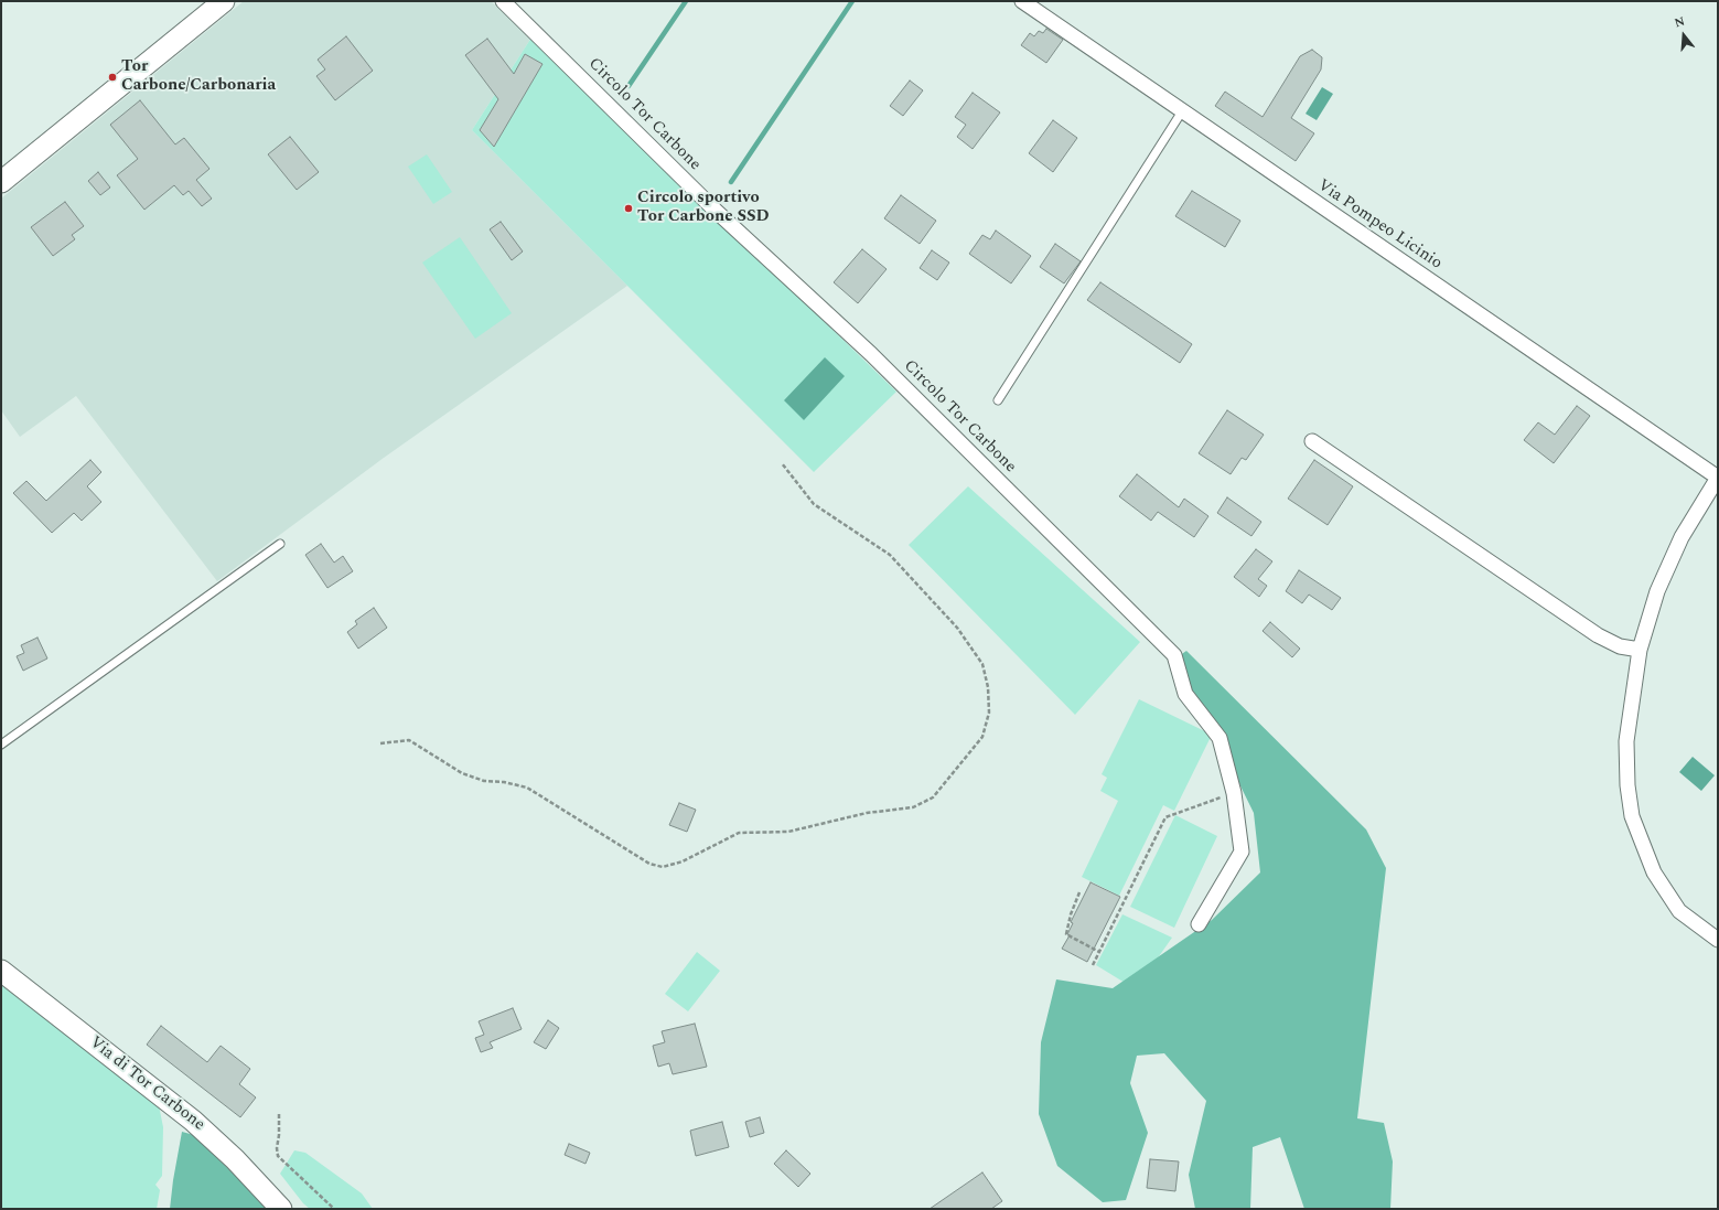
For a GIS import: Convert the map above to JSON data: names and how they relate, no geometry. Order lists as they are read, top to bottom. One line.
{"streets":{"main road":["Via di Tor Carbone"],"street":["Circolo Tor Carbone","Via Pompeo Licinio"]},"places":["Tor Carbone/Carbonaria","Circolo sportivo Tor Carbone SSD"],"north":"top"}
